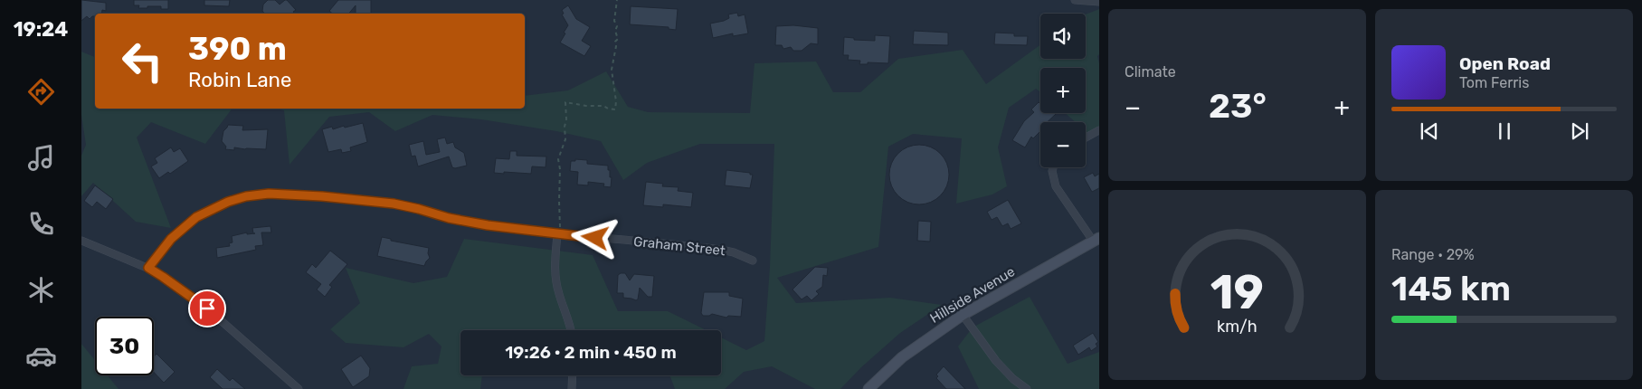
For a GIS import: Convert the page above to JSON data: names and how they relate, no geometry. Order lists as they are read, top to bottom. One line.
{"streets":{"main road":["Hillside Avenue"],"street":["Graham Street"]},"page":{"tabs":"19:24","tile":["Climate",["Range · 29%","145 km"]],"map_buttons":["+","−"],"turn":["390 m","Robin Lane"],"song":["Open Road","Tom Ferris"],"heat":["−","23°","+"],"limit":"30","trip":"19:26 · 2 min · 450 m","gauge":["19","km/h"]}}
